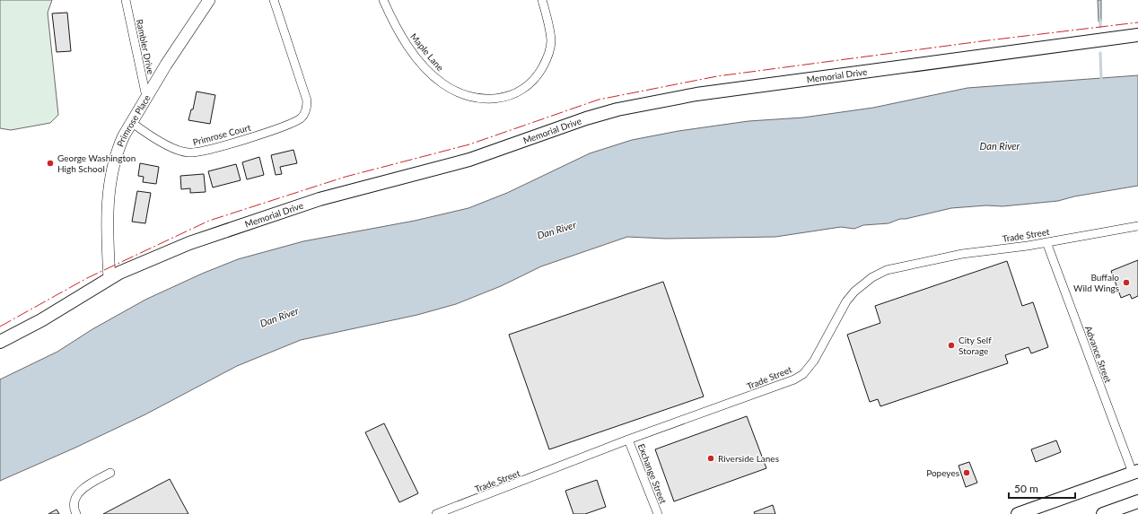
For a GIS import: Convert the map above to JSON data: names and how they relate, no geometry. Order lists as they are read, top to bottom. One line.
{"streets":{"main road":["Memorial Drive"],"street":["Rambler Drive","Maple Lane","Primrose Place","Primrose Court","Trade Street","Advance Street","Exchange Street"]},"crossings":[["Rambler Drive","Primrose Place"],["Memorial Drive","Primrose Place"],["Primrose Place","Primrose Court"],["Trade Street","Advance Street"],["Trade Street","Exchange Street"]],"water":["Dan River"],"places":["George Washington High School","Buffalo Wild Wings","City Self Storage","Riverside Lanes","Popeyes"],"scale_bar":"50 m"}
